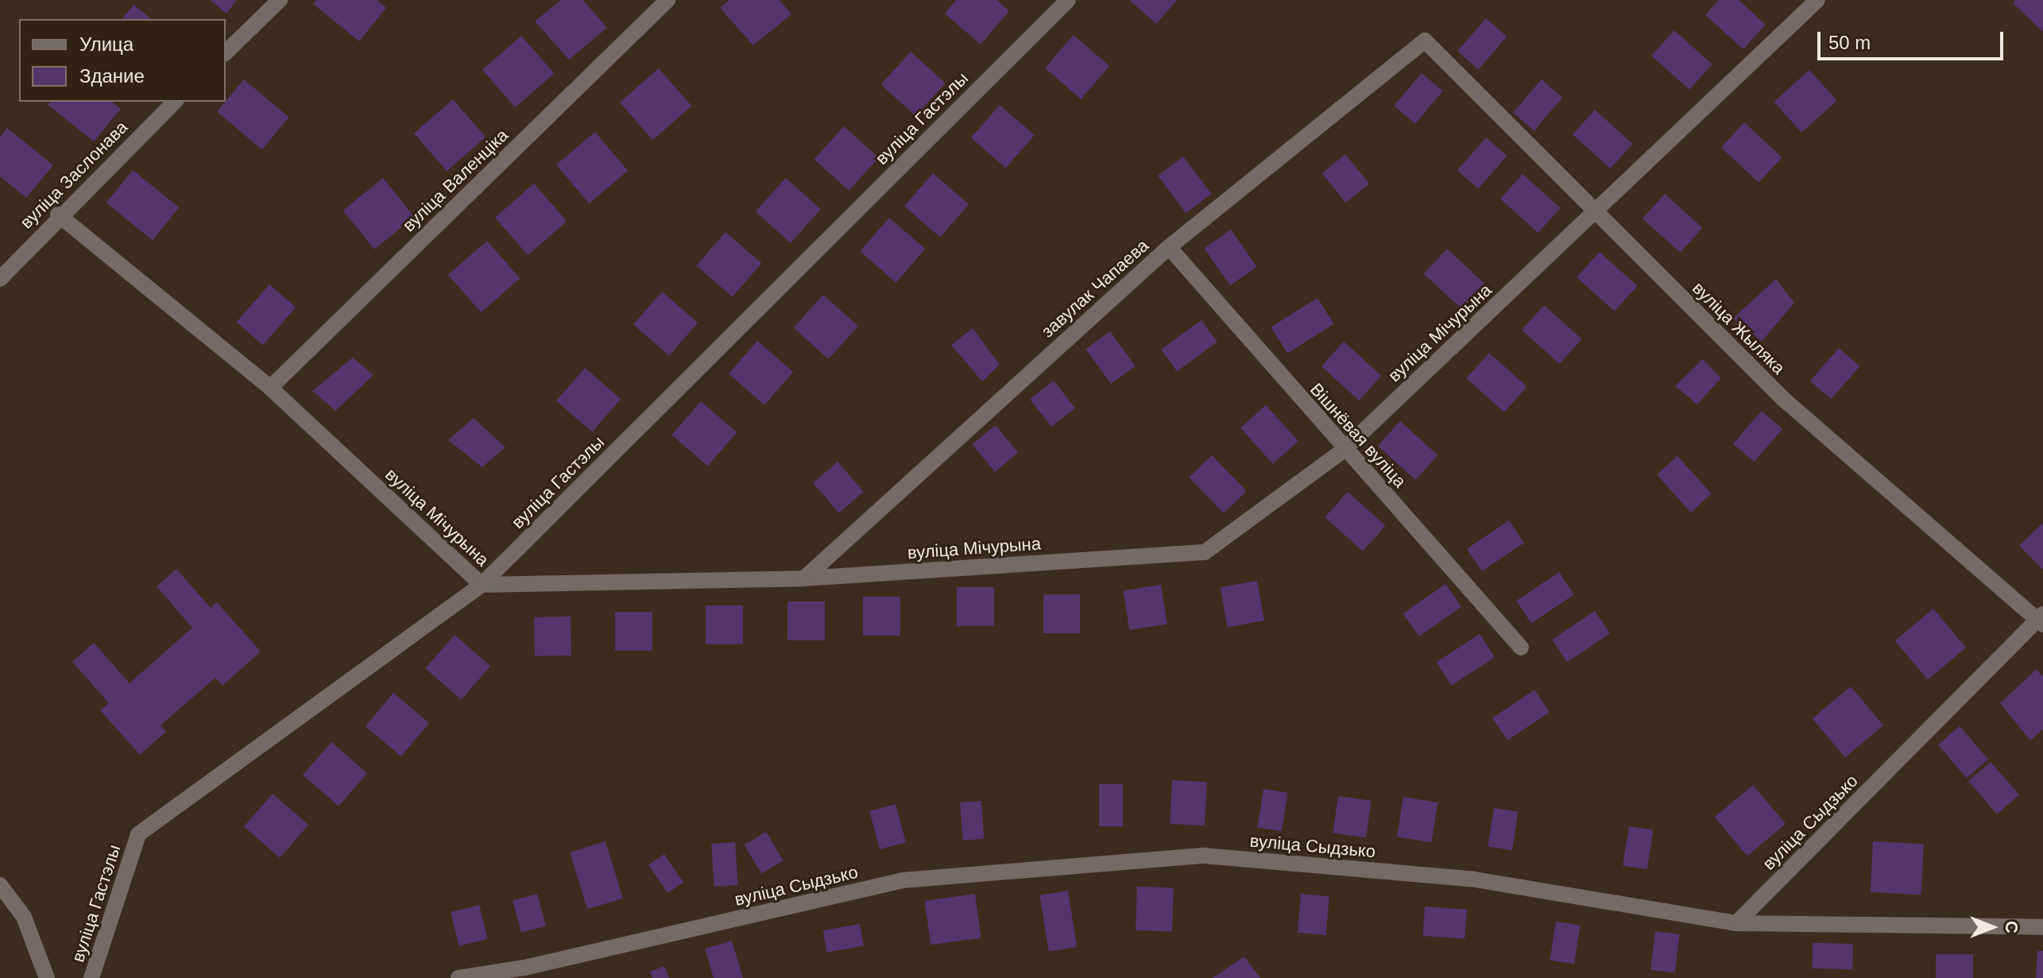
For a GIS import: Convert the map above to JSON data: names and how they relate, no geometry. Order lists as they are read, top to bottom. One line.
{"streets":{"street":["вуліца Гастэлы","вуліца Заслонава","вуліца Валенціка","завулак Чапаева","вуліца Жыляка","вуліца Мічурына","Вішнёвая вуліца","вуліца Сыдзько"]},"crossings":[["вуліца Гастэлы","вуліца Мічурына"],["вуліца Заслонава","вуліца Мічурына"],["вуліца Валенціка","вуліца Мічурына"],["завулак Чапаева","вуліца Жыляка"],["завулак Чапаева","вуліца Мічурына"],["завулак Чапаева","Вішнёвая вуліца"],["вуліца Жыляка","вуліца Мічурына"],["вуліца Жыляка","вуліца Сыдзько"],["вуліца Мічурына","Вішнёвая вуліца"]],"legend":["Улица","Здание"],"scale_bar":"50 m","north":"right"}
